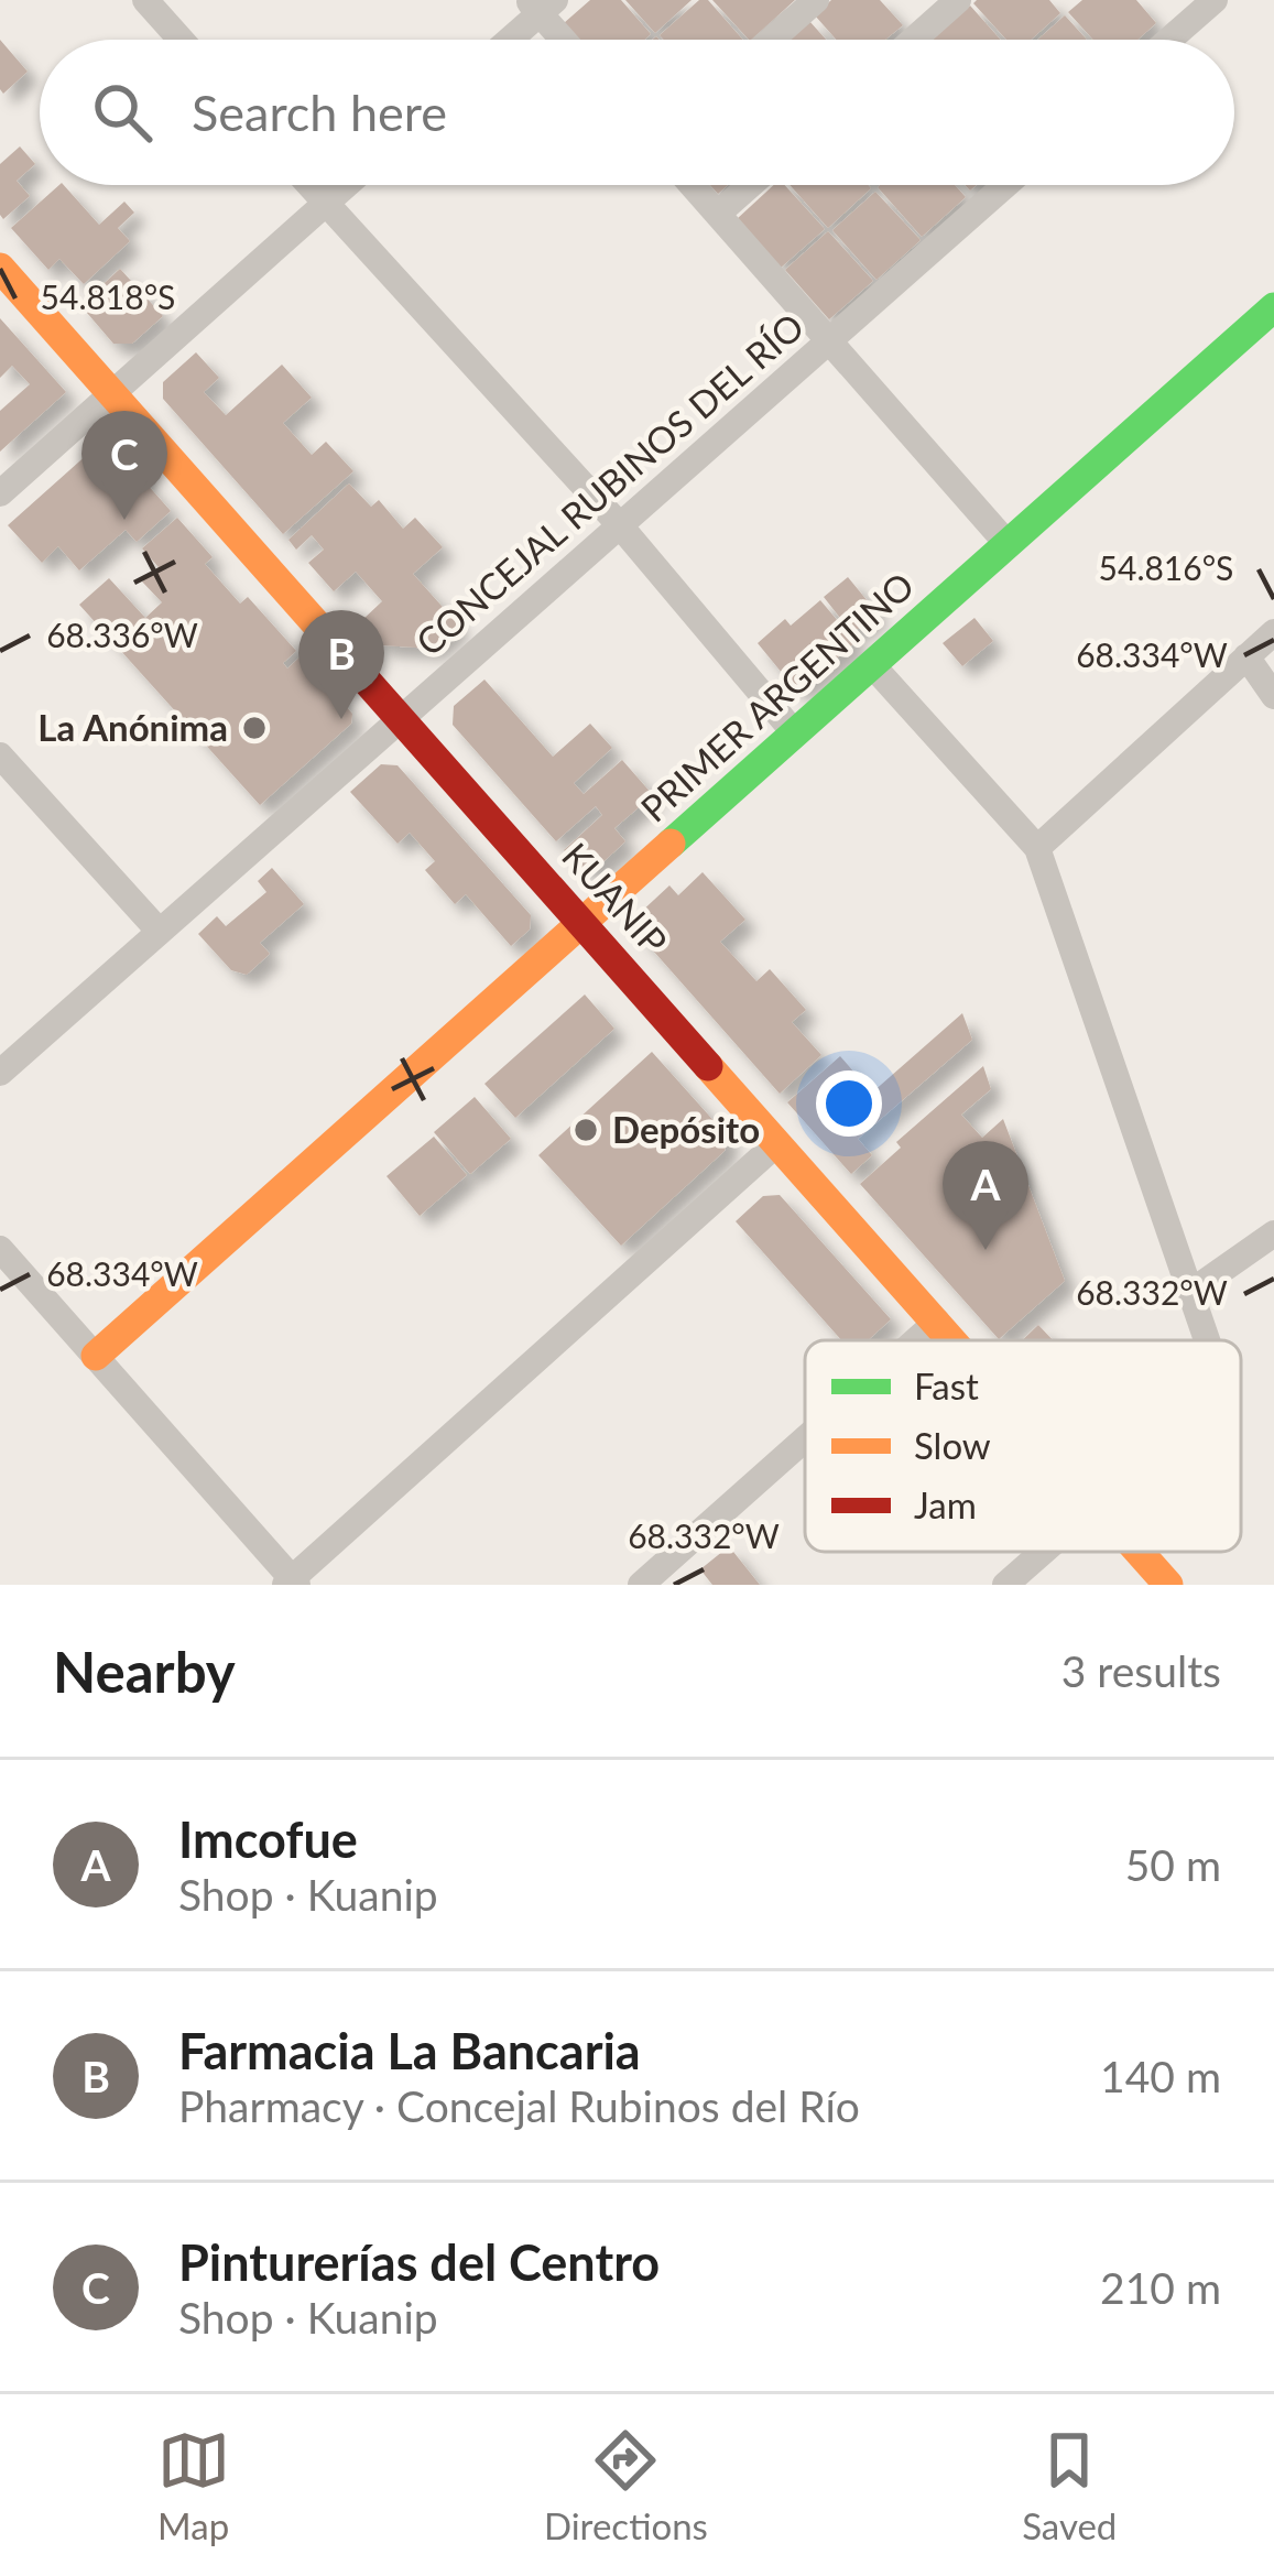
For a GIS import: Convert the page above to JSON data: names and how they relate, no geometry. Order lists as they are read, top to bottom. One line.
{"streets":{"main road":["PRIMER ARGENTINO","KUANIP"],"street":["CONCEJAL RUBINOS DEL RÍO"]},"crossings":[["CONCEJAL RUBINOS DEL RÍO","KUANIP"],["PRIMER ARGENTINO","KUANIP"]],"places":["La Anónima","Depósito"],"legend":["Fast","Slow","Jam"],"page":{"search":"Search here","pins":["C","B","A"],"heading":["Nearby","3 results"],"list":[{"mark":"A","name":"Imcofue","note":"Shop · Kuanip","value":"50 m"},{"mark":"B","name":"Farmacia La Bancaria","note":"Pharmacy · Concejal Rubinos del Río","value":"140 m"},{"mark":"C","name":"Pinturerías del Centro","note":"Shop · Kuanip","value":"210 m"}],"nav":["Map","Directions","Saved"]},"coordinates":["54.818°S","54.816°S","68.336°W","68.334°W","68.332°W"]}
